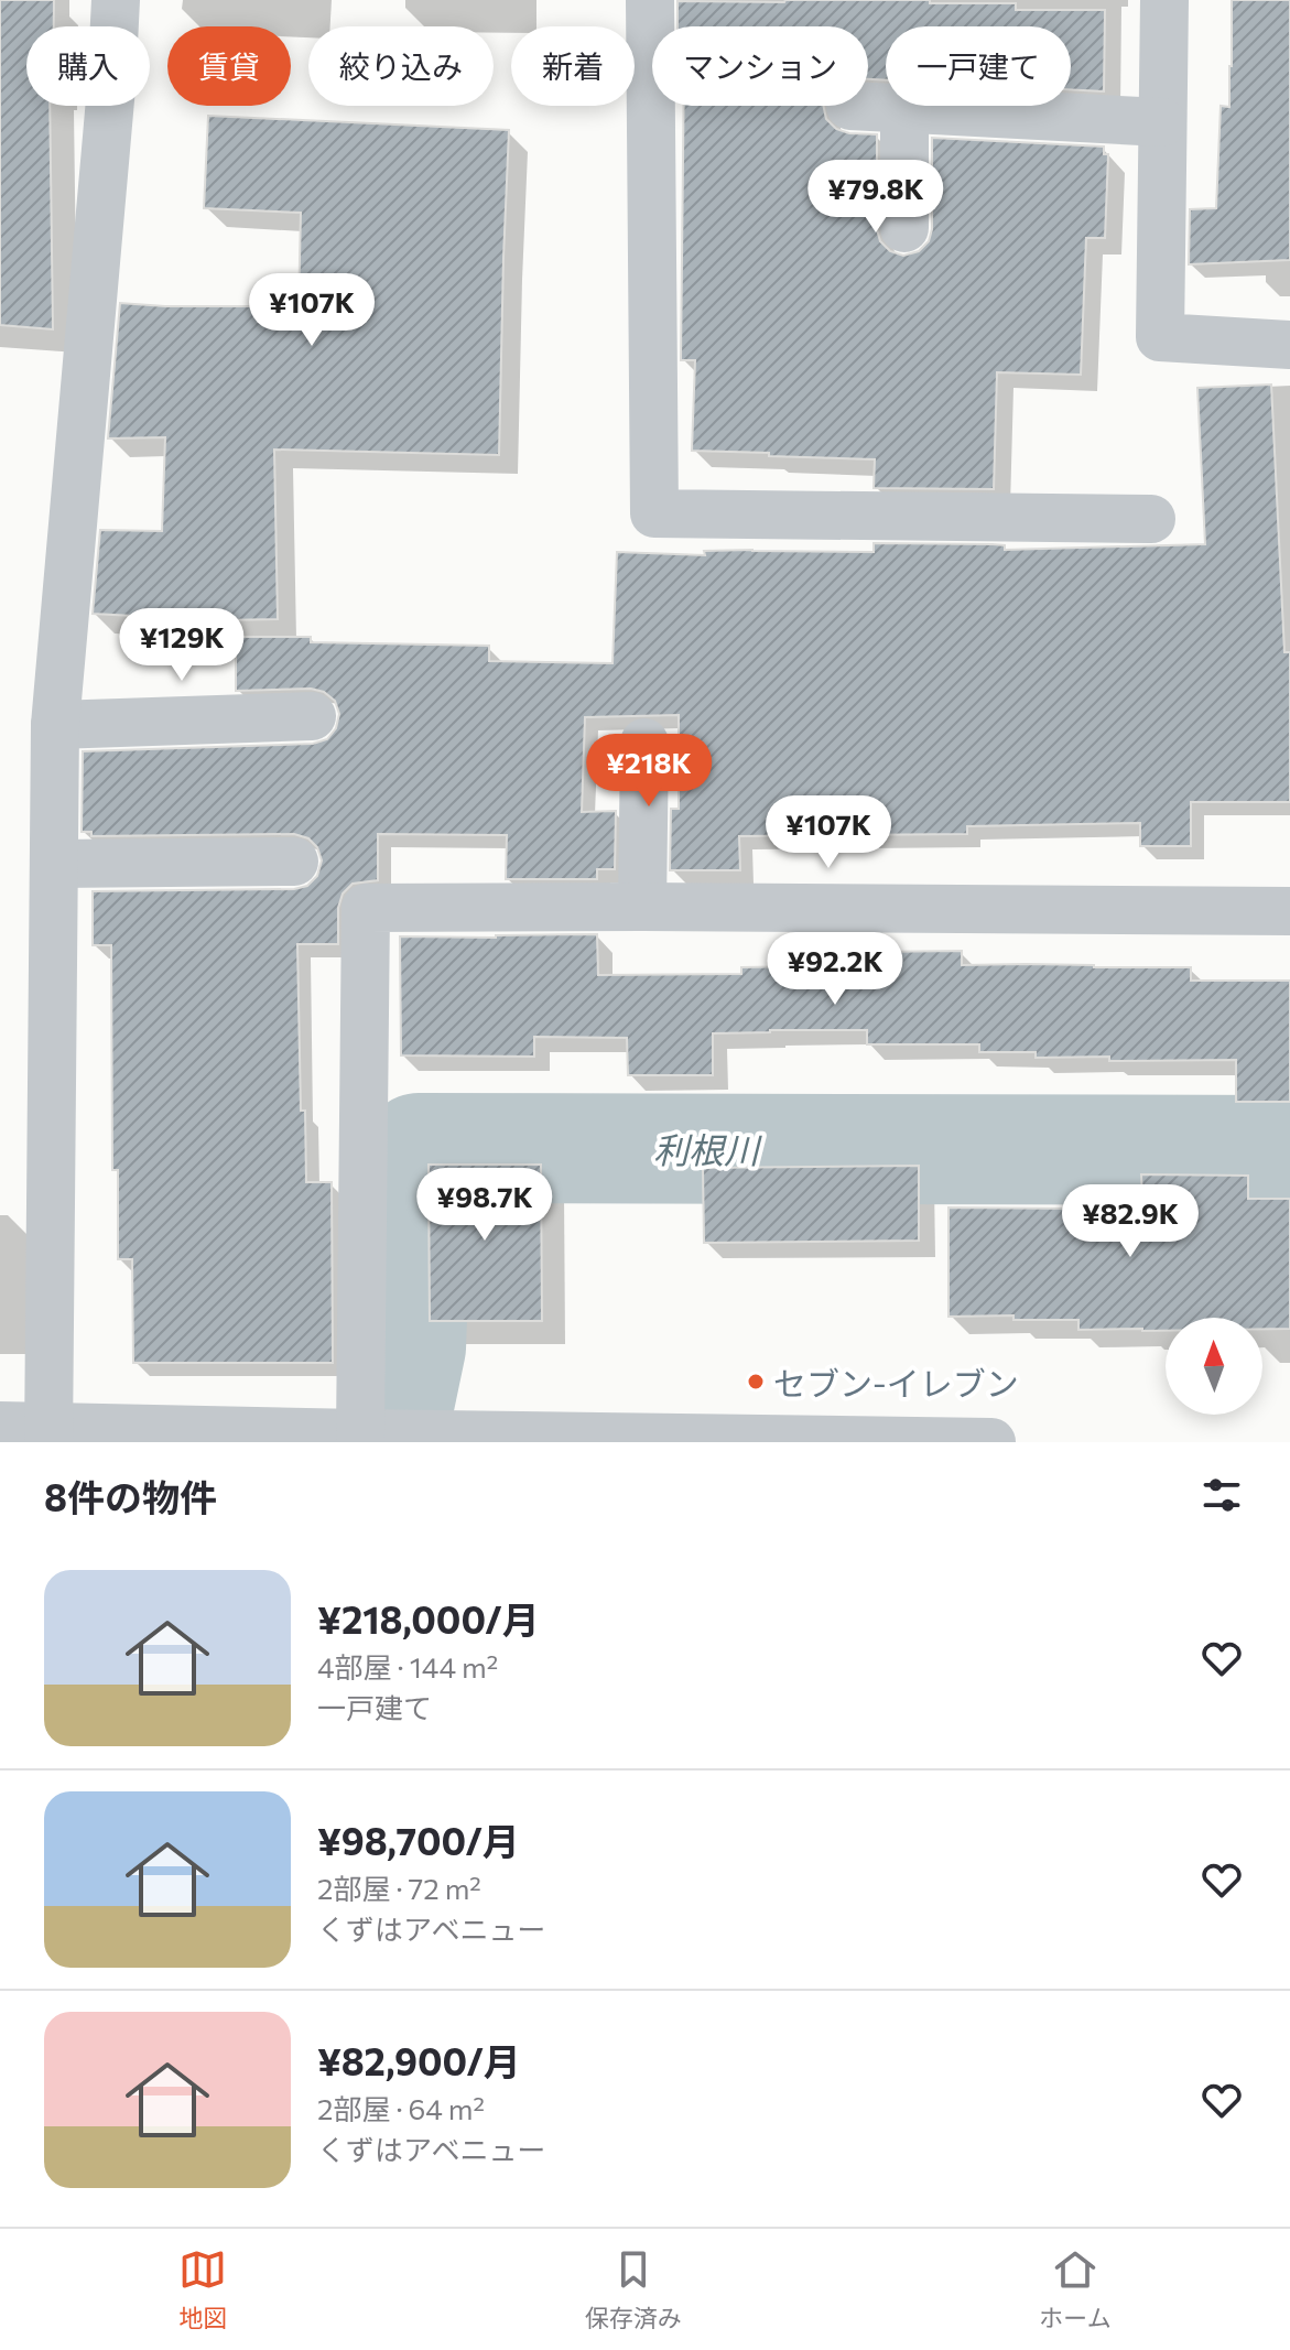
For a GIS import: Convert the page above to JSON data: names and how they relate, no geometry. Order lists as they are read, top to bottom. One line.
{"water":["利根川"],"places":["セブン-イレブン"],"north":"top","page":{"chip":["購入","賃貸","絞り込み","新着","マンション","一戸建て"],"price":["¥79.8K","¥107K","¥129K","¥218K","¥107K","¥92.2K","¥98.7K","¥82.9K"],"heading":"8件の物件","list":[{"name":"¥218,000/月","note":"4部屋 · 144 m² · 一戸建て"},{"name":"¥98,700/月","note":"2部屋 · 72 m² · くずはアベニュー"},{"name":"¥82,900/月","note":"2部屋 · 64 m² · くずはアベニュー"}],"tabs":["地図","保存済み","ホーム"]}}
